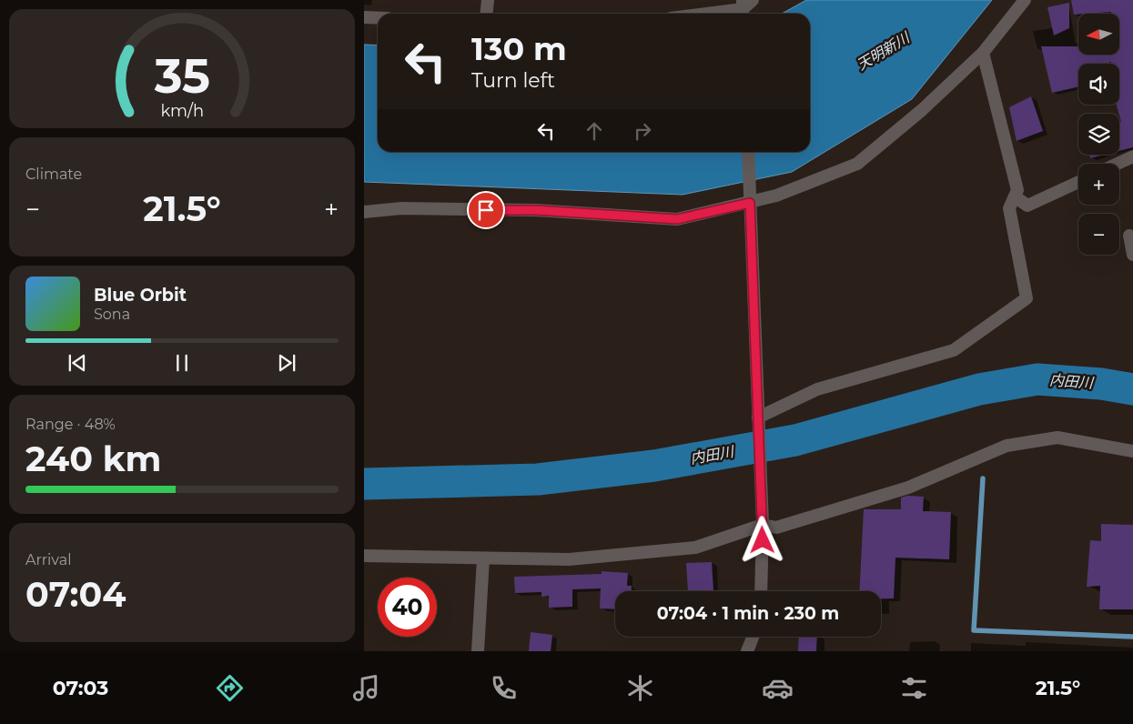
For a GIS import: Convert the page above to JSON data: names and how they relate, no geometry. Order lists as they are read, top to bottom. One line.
{"water":["天明新川","内田川"],"north":"left","page":{"map_buttons":["+","−"],"turn":["130 m","Turn left"],"tile":["Climate",["Range · 48%","240 km"],["Arrival","07:04"]],"heat":["−","21.5°","+"],"song":["Blue Orbit","Sona"],"limit":"40","trip":"07:04 · 1 min · 230 m","tabs":["07:03","21.5°"],"gauge":["35","km/h"]}}
